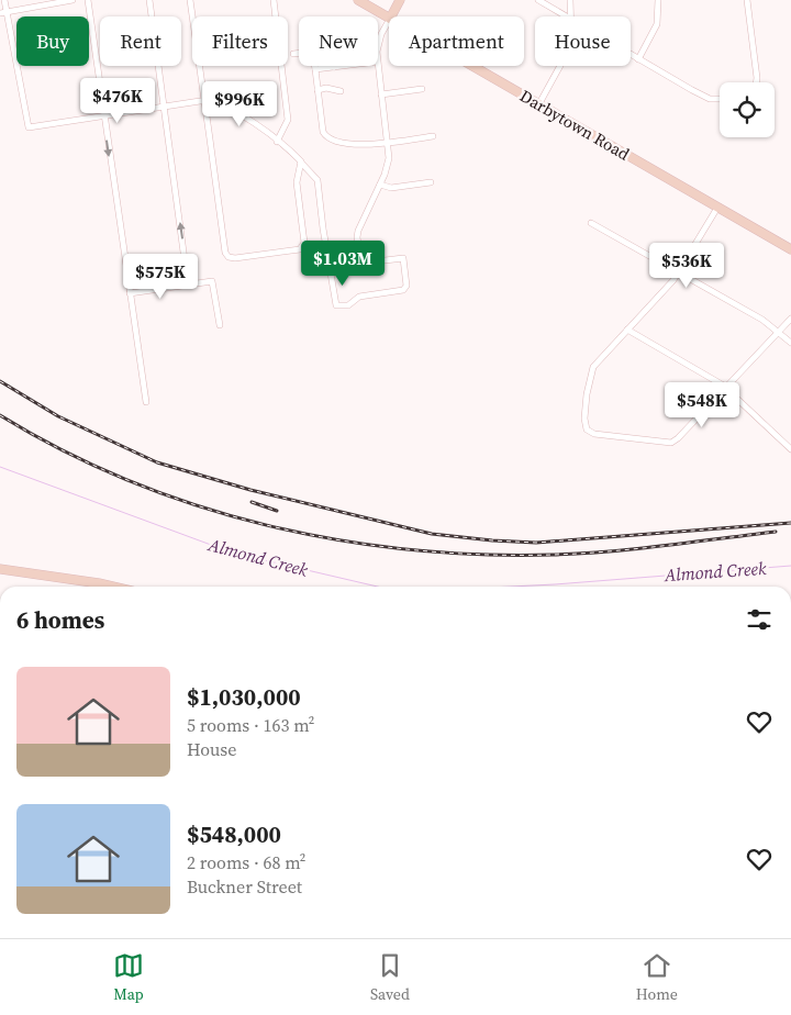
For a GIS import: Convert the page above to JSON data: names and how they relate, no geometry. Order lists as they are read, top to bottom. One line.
{"streets":{"main road":["Darbytown Road"]},"water":["Almond Creek"],"page":{"chip":["Buy","Rent","Filters","New","Apartment","House"],"price":["$476K","$996K","$1.03M","$536K","$575K","$548K"],"heading":"6 homes","list":[{"name":"$1,030,000","note":"5 rooms · 163 m² · House"},{"name":"$548,000","note":"2 rooms · 68 m² · Buckner Street"}],"tabs":["Map","Saved","Home"]}}
